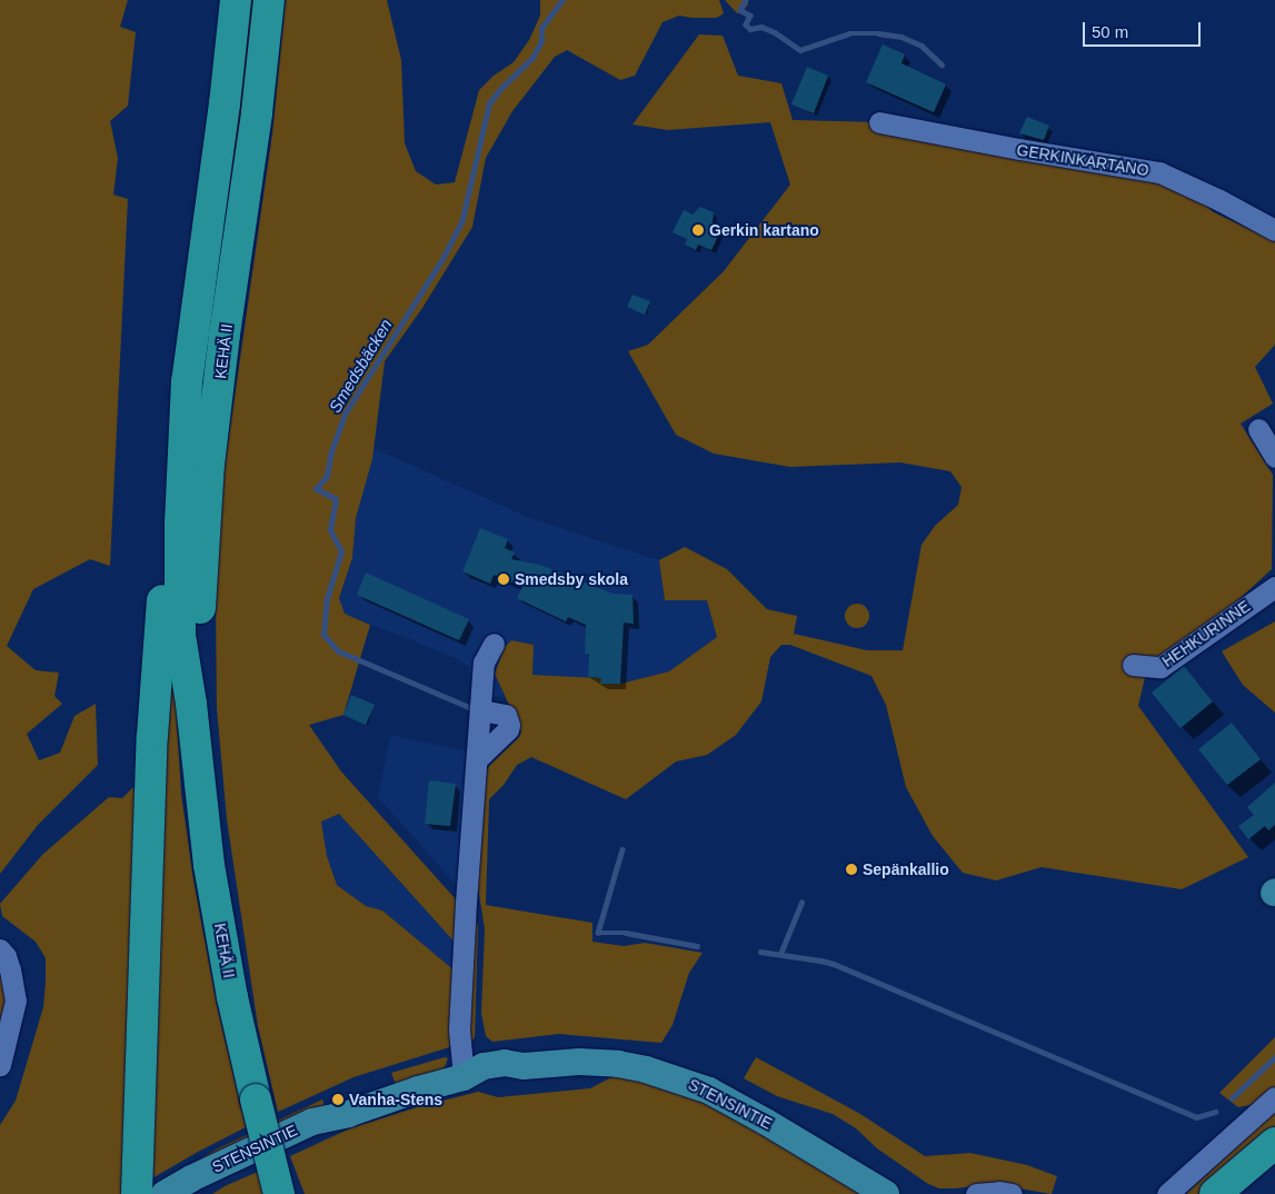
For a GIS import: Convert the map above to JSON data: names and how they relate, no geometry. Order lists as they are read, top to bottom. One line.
{"streets":{"highway":["KEHÄ II"],"main road":["STENSINTIE"],"street":["GERKINKARTANO","HEHKURINNE"]},"water":["Smedsbäcken"],"places":["Gerkin kartano","Smedsby skola","Sepänkallio","Vanha-Stens"],"scale_bar":"50 m"}
